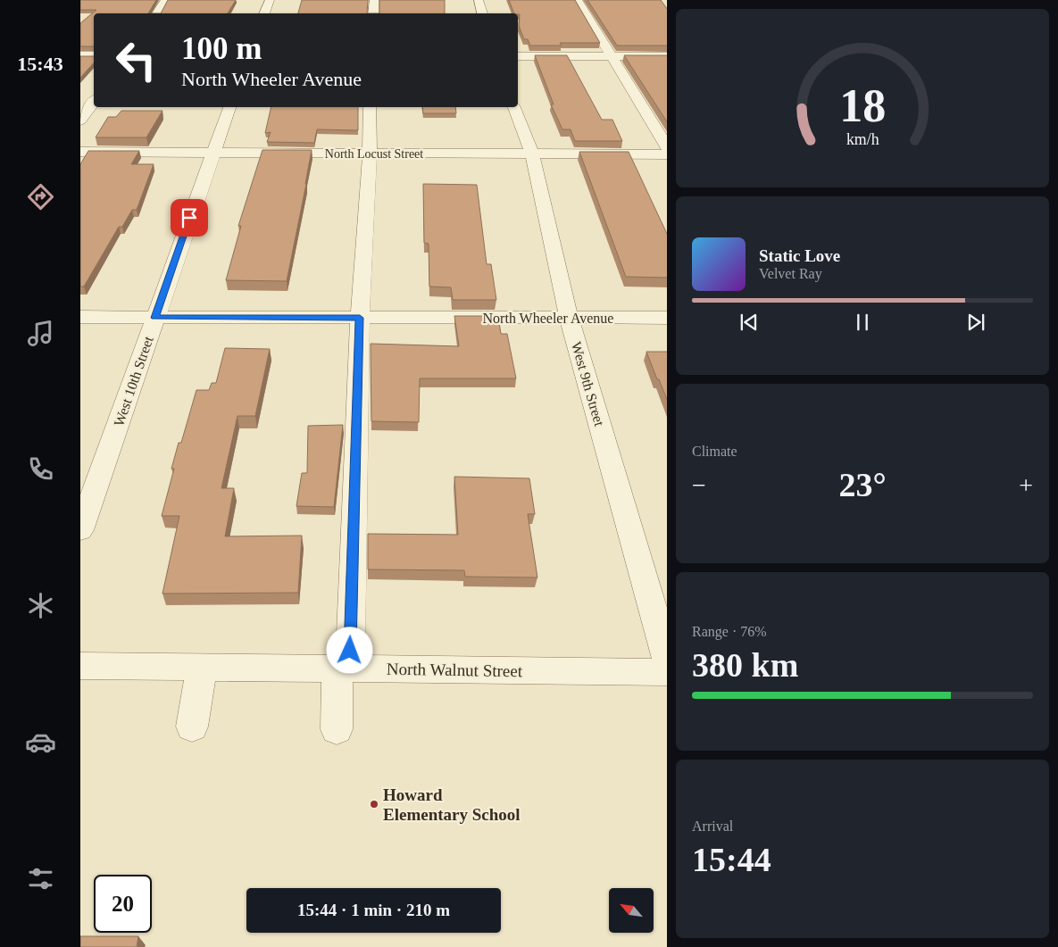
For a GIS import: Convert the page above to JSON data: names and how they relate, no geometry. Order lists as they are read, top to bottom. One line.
{"streets":{"street":["North Locust Street","North Wheeler Avenue","West 10th Street","West 9th Street","North Walnut Street"]},"crossings":[["North Locust Street","West 10th Street"],["North Locust Street","West 9th Street"],["North Wheeler Avenue","West 10th Street"],["North Wheeler Avenue","West 9th Street"]],"places":["Howard Elementary School"],"north":"top left","page":{"tabs":"15:43","turn":["100 m","North Wheeler Avenue"],"song":["Static Love","Velvet Ray"],"tile":["Climate",["Range · 76%","380 km"],["Arrival","15:44"]],"heat":["−","23°","+"],"limit":"20","trip":"15:44 · 1 min · 210 m","gauge":["18","km/h"]}}
